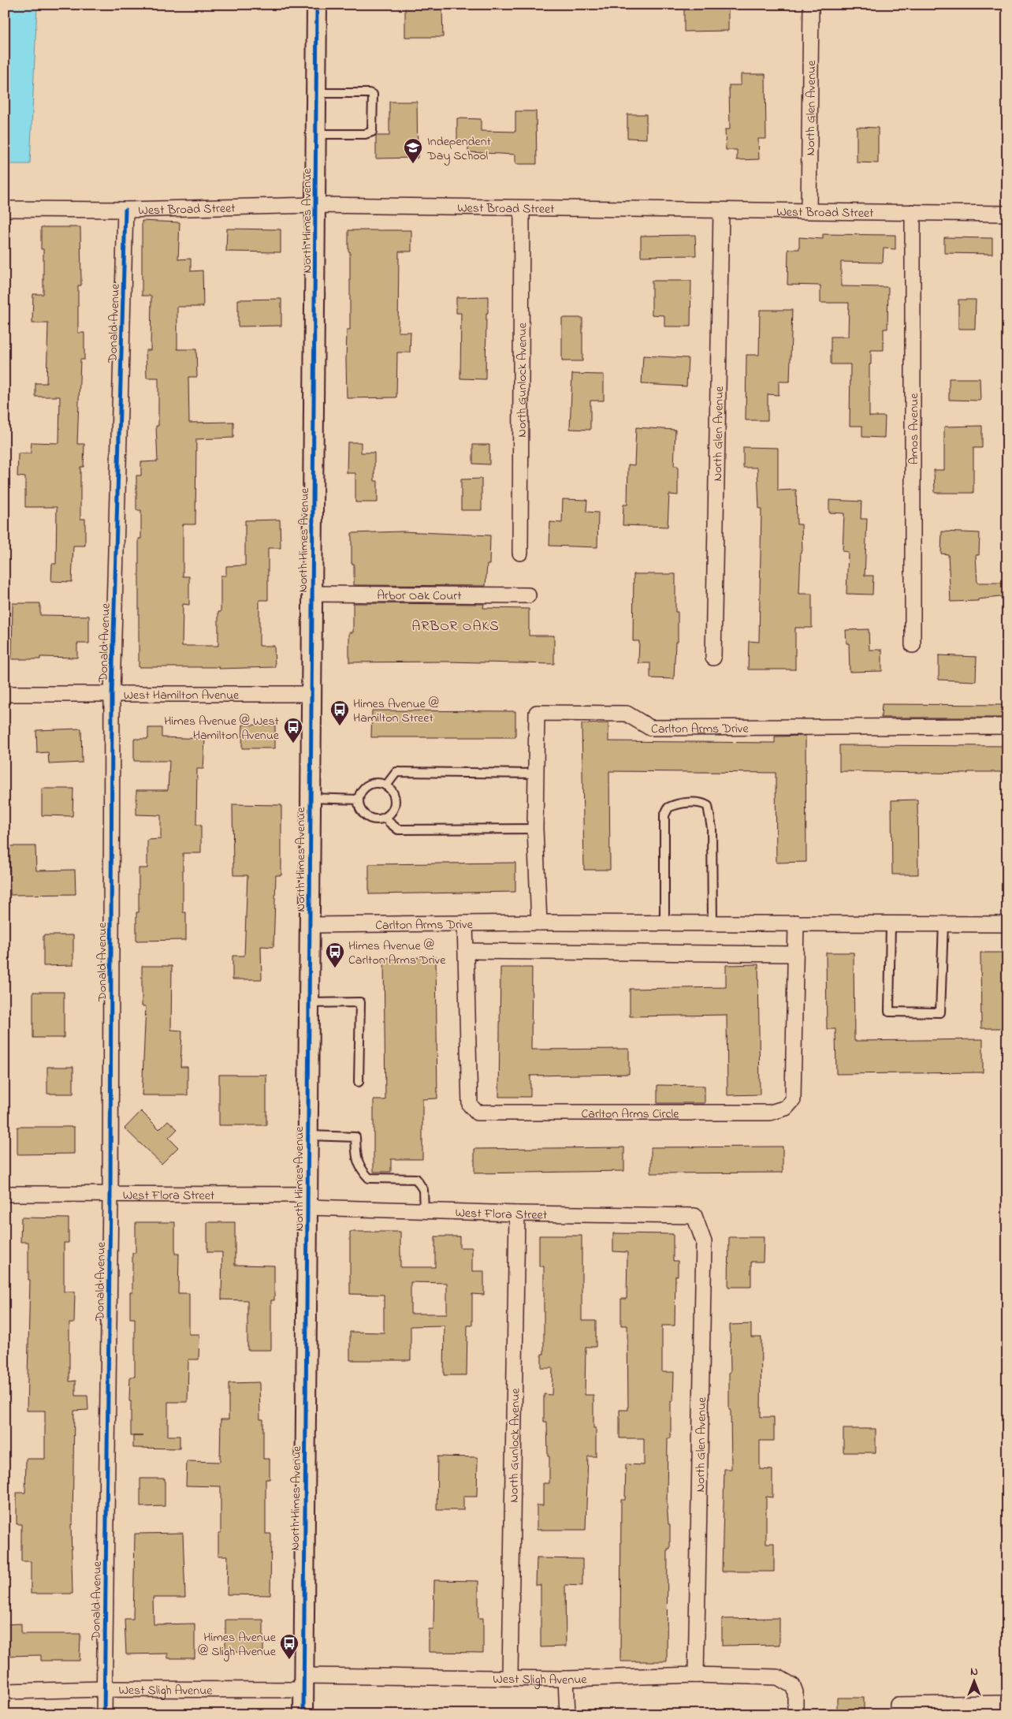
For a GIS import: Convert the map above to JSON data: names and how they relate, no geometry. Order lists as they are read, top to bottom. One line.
{"streets":{"street":["North Glen Avenue","West Broad Street","North Himes Avenue","Donald Avenue","North Gunlock Avenue","Amos Avenue","Arbor Oak Court","West Hamilton Avenue","Carlton Arms Drive","Carlton Arms Circle","West Flora Street","West Sligh Avenue"]},"crossings":[["North Glen Avenue","West Broad Street"],["North Glen Avenue","West Flora Street"],["North Glen Avenue","West Sligh Avenue"],["West Broad Street","North Himes Avenue"],["West Broad Street","Donald Avenue"],["West Broad Street","North Gunlock Avenue"],["West Broad Street","Amos Avenue"],["North Himes Avenue","Arbor Oak Court"],["North Himes Avenue","West Hamilton Avenue"],["North Himes Avenue","Carlton Arms Drive"],["North Himes Avenue","West Flora Street"],["North Himes Avenue","West Sligh Avenue"],["Donald Avenue","West Hamilton Avenue"],["Donald Avenue","West Flora Street"],["Donald Avenue","West Sligh Avenue"],["North Gunlock Avenue","West Flora Street"],["North Gunlock Avenue","West Sligh Avenue"],["Carlton Arms Drive","Carlton Arms Circle"]],"districts":["ARBOR OAKS"],"places":{"school or university":["Independent Day School"],"bus stop":["Himes Avenue @ Hamilton Street","Himes Avenue @ West Hamilton Avenue","Himes Avenue @ Carlton Arms Drive","Himes Avenue @ Sligh Avenue"]},"north":"top"}
